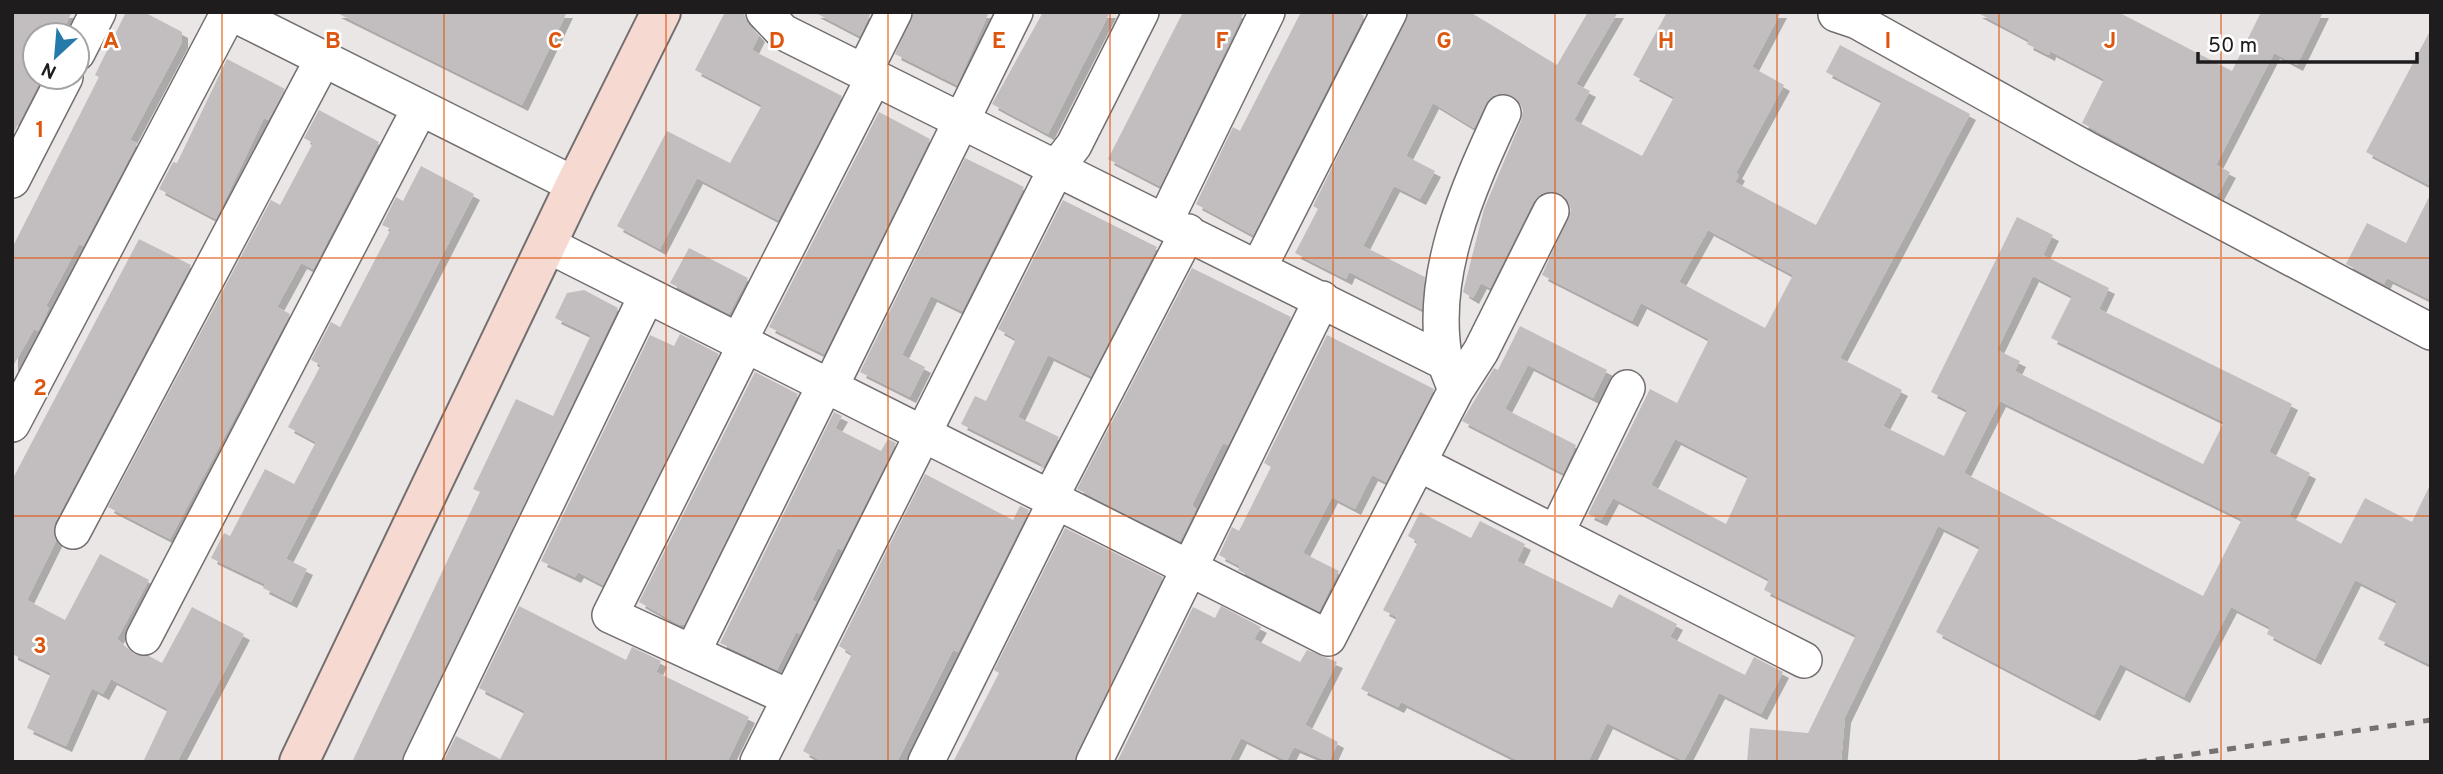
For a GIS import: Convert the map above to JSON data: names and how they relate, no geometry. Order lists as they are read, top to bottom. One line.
{"scale_bar":"50 m","north":"bottom left","grid":{"columns":["A","B","C","D","E","F","G","H","I","J"],"rows":["1","2","3"]}}
